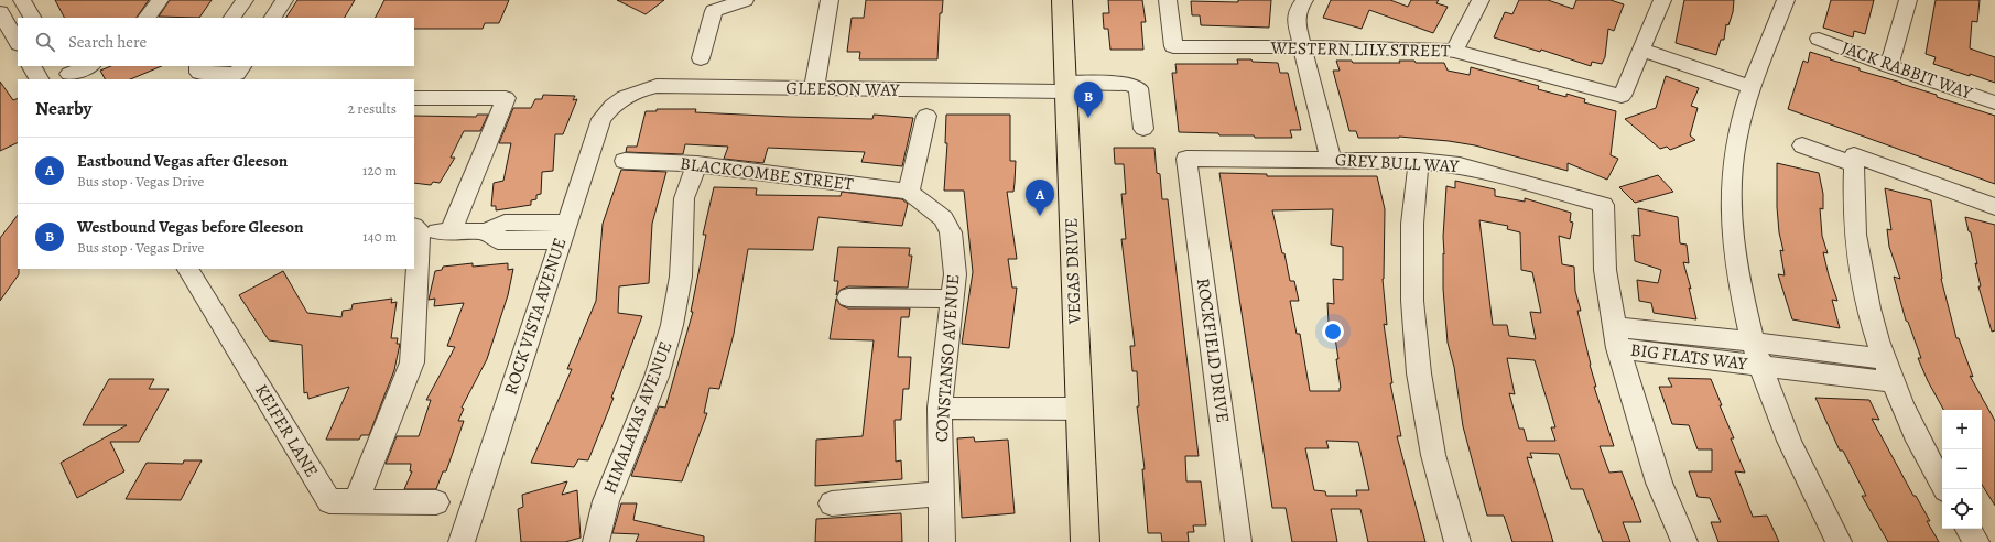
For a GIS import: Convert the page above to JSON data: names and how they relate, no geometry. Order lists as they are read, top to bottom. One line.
{"streets":{"main road":["VEGAS DRIVE"],"street":["WESTERN LILY STREET","JACK RABBIT WAY","GLEESON WAY","GREY BULL WAY","BLACKCOMBE STREET","ROCK VISTA AVENUE","ROCKFIELD DRIVE","BIG FLATS WAY","CONSTANSO AVENUE","HIMALAYAS AVENUE","KEIFER LANE"]},"crossings":[["GLEESON WAY","VEGAS DRIVE"],["GLEESON WAY","ROCK VISTA AVENUE"],["GREY BULL WAY","ROCKFIELD DRIVE"],["GREY BULL WAY","BIG FLATS WAY"],["BLACKCOMBE STREET","CONSTANSO AVENUE"],["BLACKCOMBE STREET","HIMALAYAS AVENUE"]],"page":{"search":"Search here","heading":["Nearby","2 results"],"pins":["B","A"],"list":[{"mark":"A","name":"Eastbound Vegas after Gleeson","note":"Bus stop · Vegas Drive","value":"120 m"},{"mark":"B","name":"Westbound Vegas before Gleeson","note":"Bus stop · Vegas Drive","value":"140 m"}],"map_buttons":["+","−"]}}
